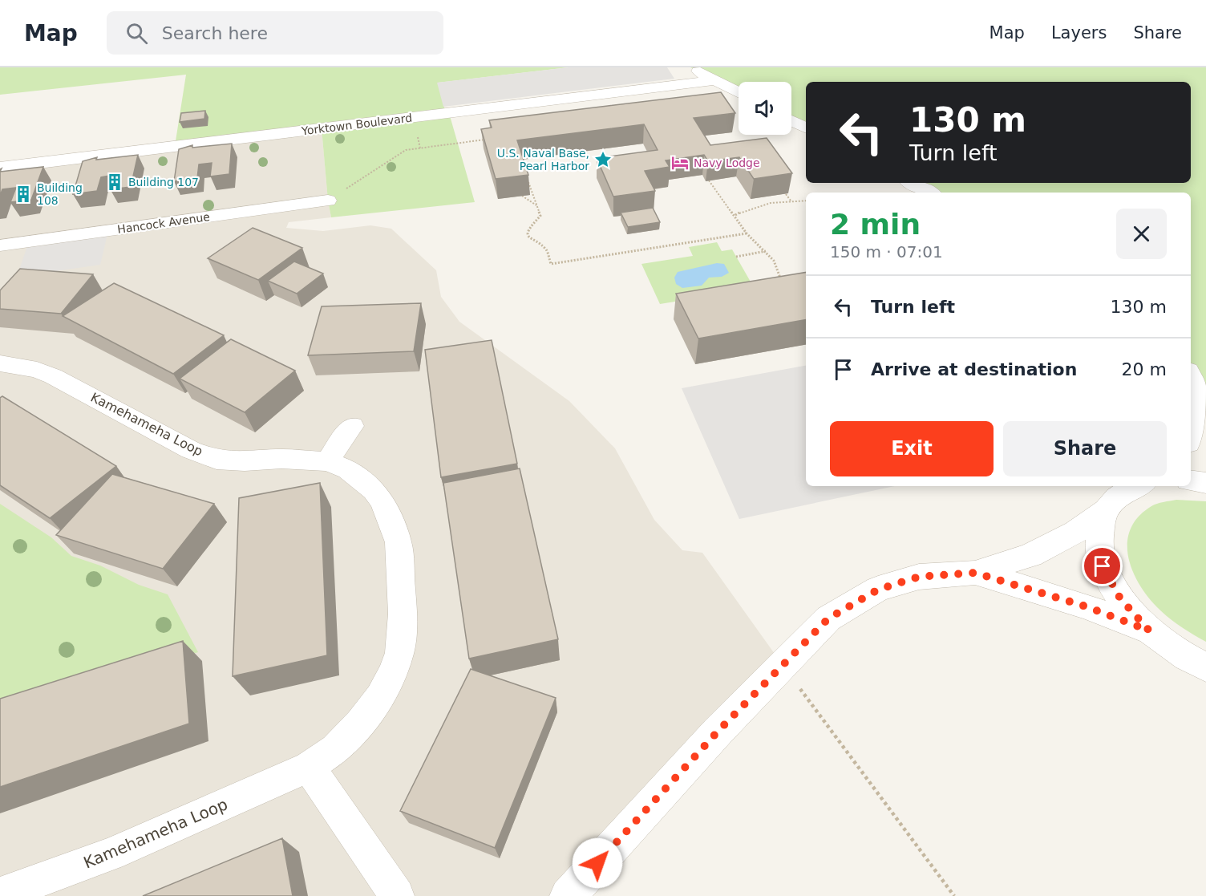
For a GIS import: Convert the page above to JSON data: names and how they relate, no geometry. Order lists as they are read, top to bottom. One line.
{"streets":{"street":["Yorktown Boulevard","Hancock Avenue","Kamehameha Loop"]},"places":{"place":["U.S. Naval Base, Pearl Harbor"],"hotel":["Navy Lodge"],"building":["Building 107","Building 108"]},"page":{"header":"Map","search":"Search here","nav":["Map","Layers","Share"],"turn":["130 m","Turn left"],"heading":["2 min","150 m · 07:01"],"list":[{"name":"Turn left","value":"130 m"},{"name":"Arrive at destination","value":"20 m"}],"buttons":["Exit","Share"]}}
